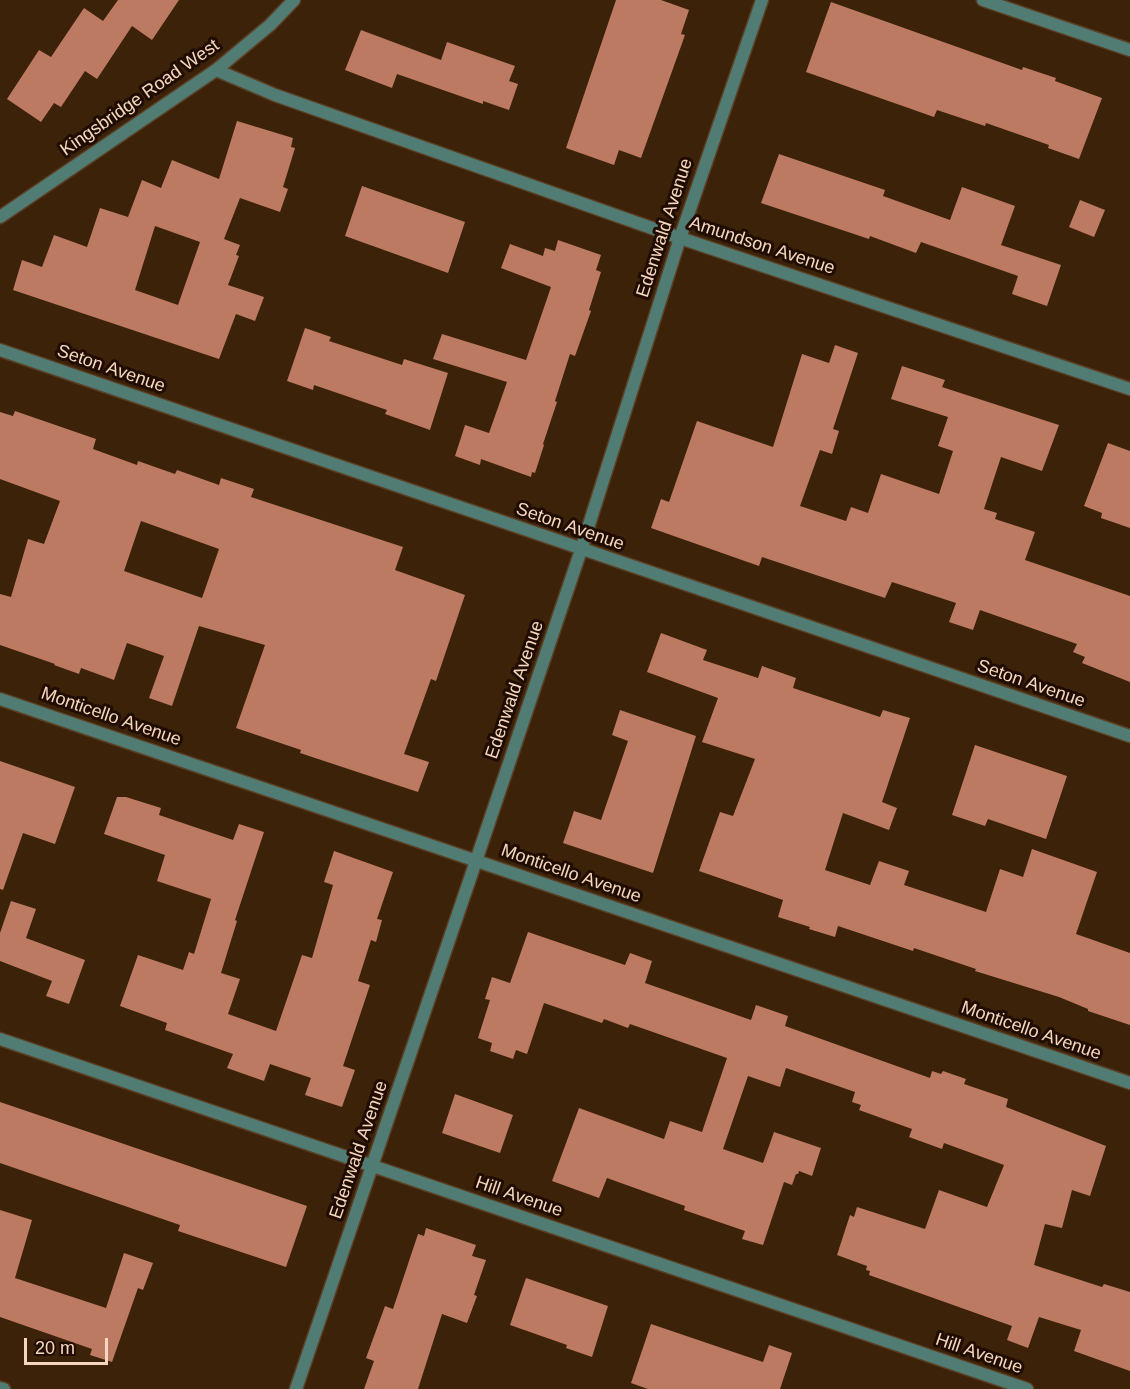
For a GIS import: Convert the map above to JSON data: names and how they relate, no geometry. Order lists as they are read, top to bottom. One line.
{"streets":{"street":["Kingsbridge Road West","Edenwald Avenue","Amundson Avenue","Seton Avenue","Monticello Avenue","Hill Avenue"]},"crossings":[["Kingsbridge Road West","Amundson Avenue"],["Edenwald Avenue","Amundson Avenue"],["Edenwald Avenue","Seton Avenue"],["Edenwald Avenue","Monticello Avenue"],["Edenwald Avenue","Hill Avenue"]],"scale_bar":"20 m"}
